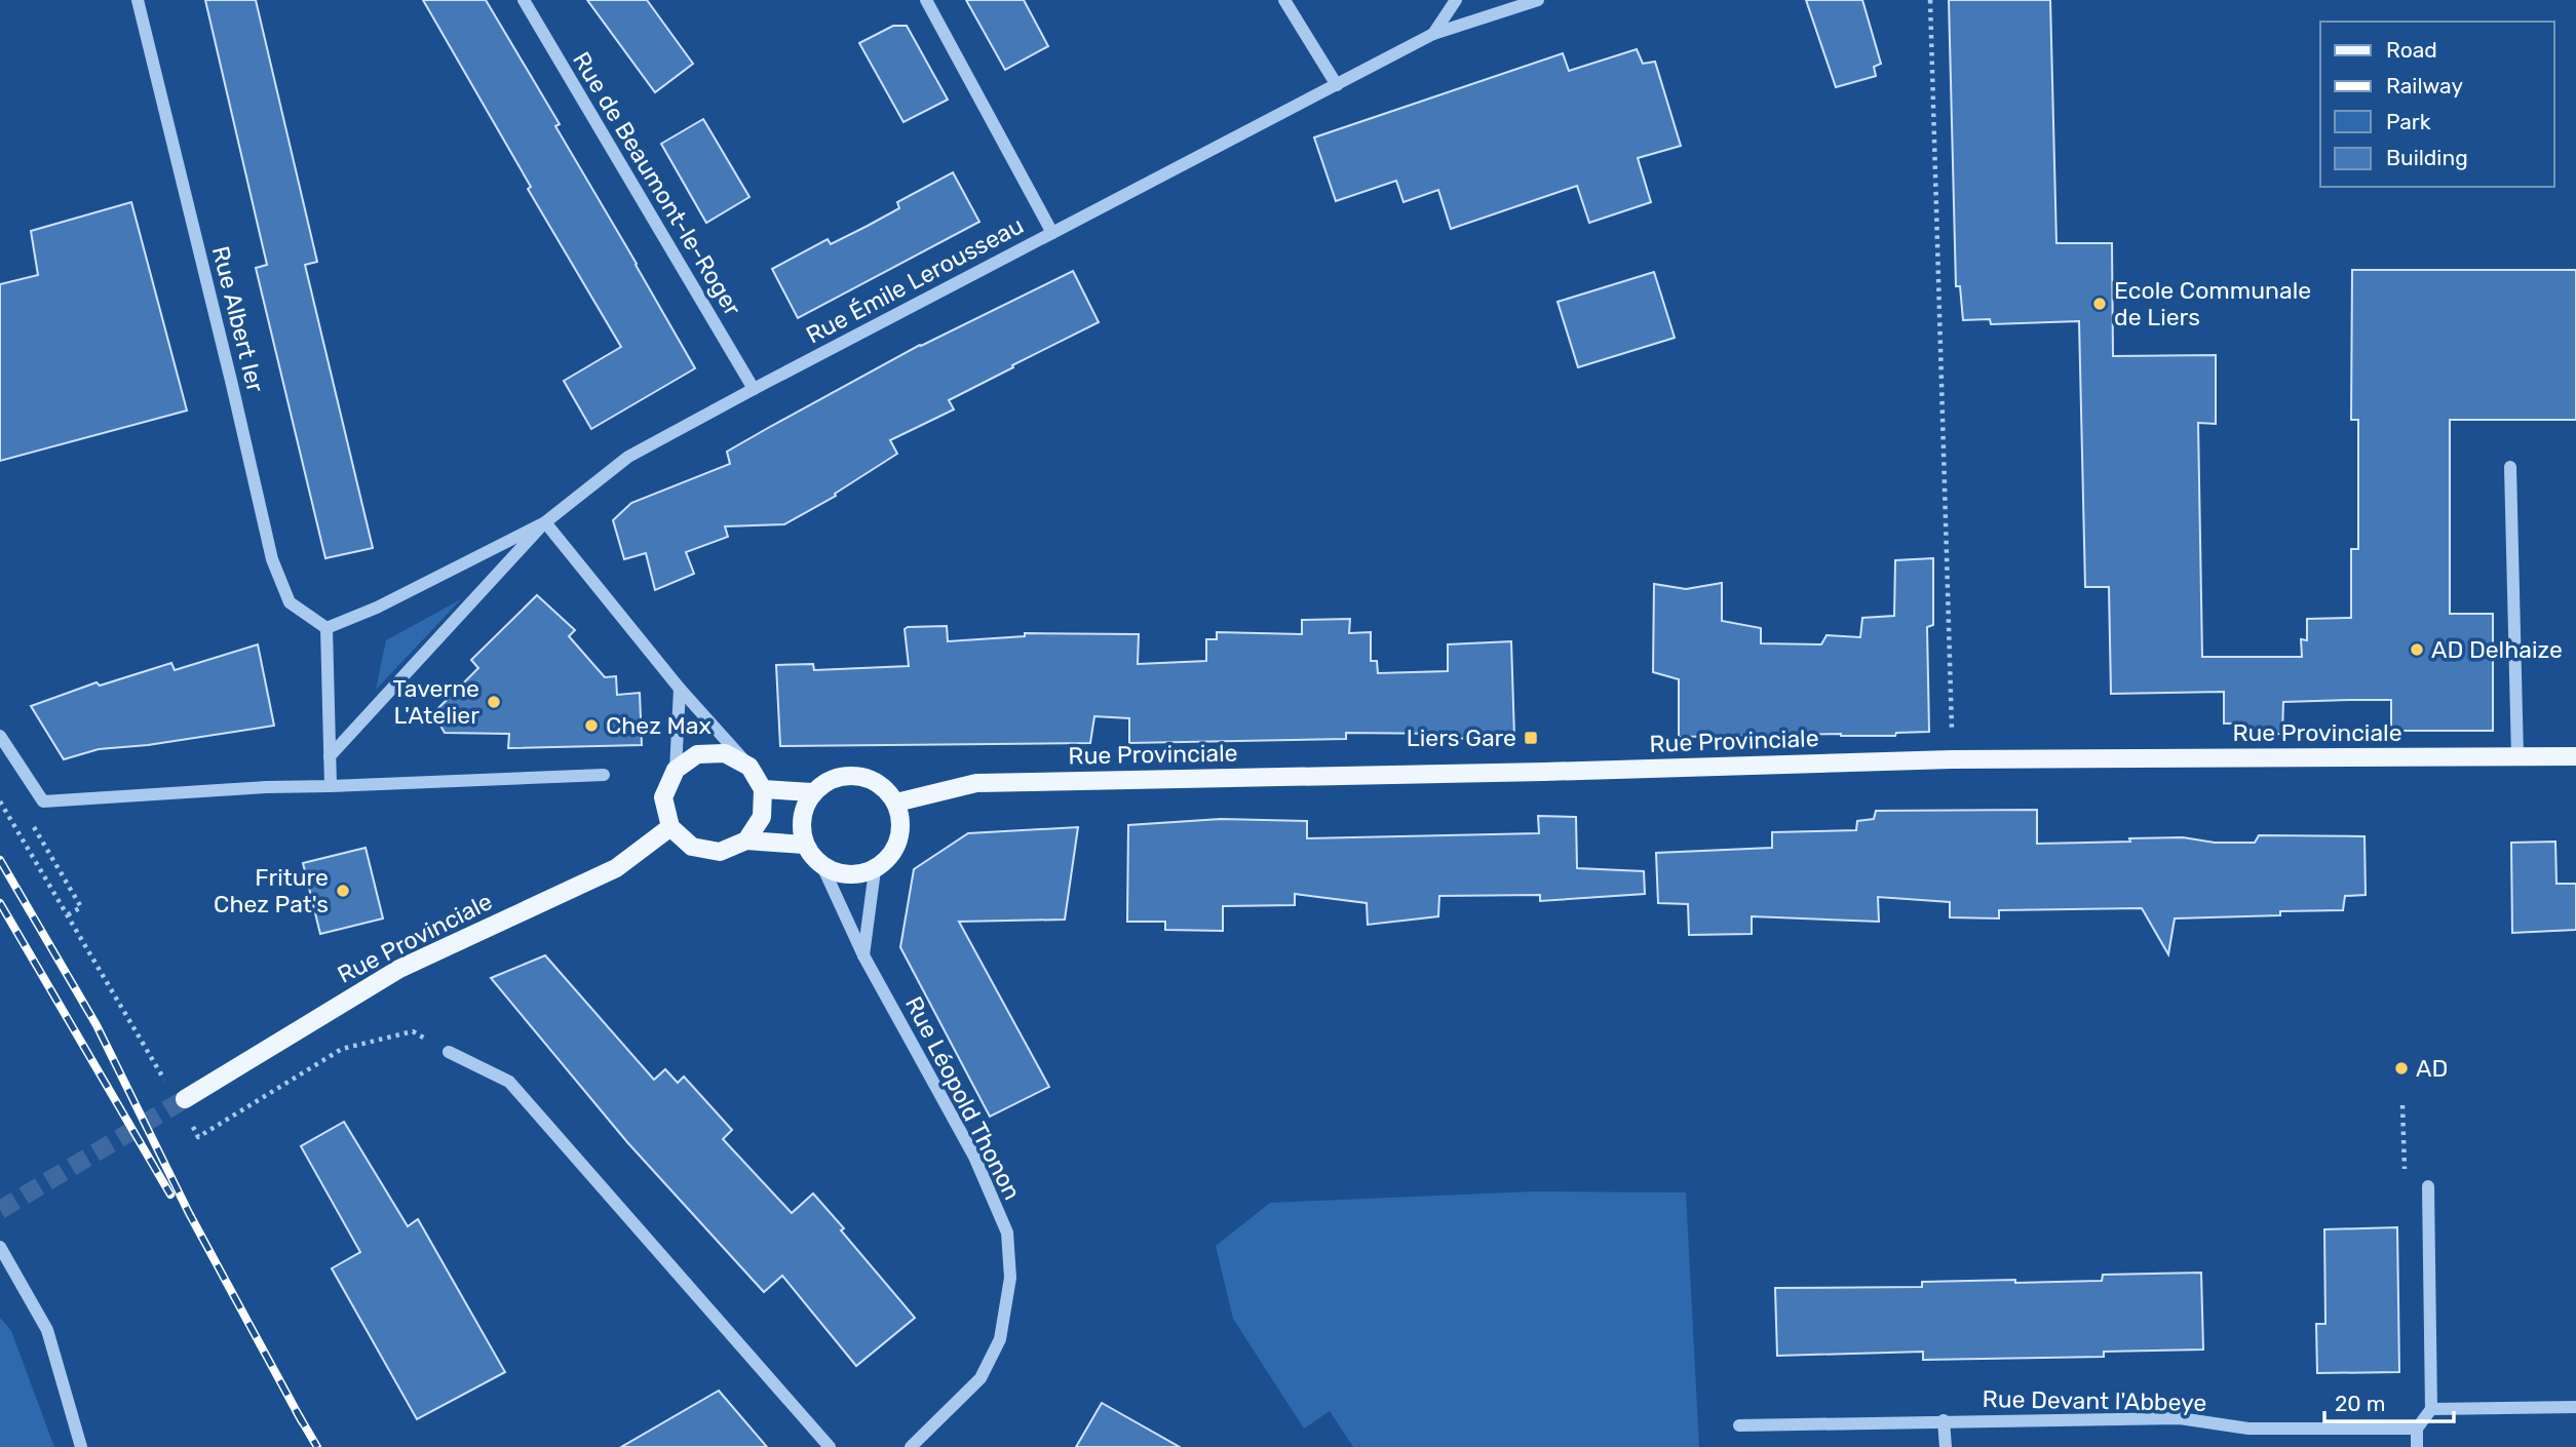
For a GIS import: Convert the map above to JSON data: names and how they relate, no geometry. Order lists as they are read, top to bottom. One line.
{"streets":{"main road":["Rue Provinciale"],"street":["Rue de Beaumont-le-Roger","Rue Émile Lerousseau","Rue Albert Ier","Rue Léopold Thonon","Rue Devant l'Abbeye"]},"crossings":[["Rue de Beaumont-le-Roger","Rue Émile Lerousseau"],["Rue Émile Lerousseau","Rue Albert Ier"],["Rue Provinciale","Rue Léopold Thonon"]],"places":{"other":["Ecole Communale de Liers","AD Delhaize","Taverne L'Atelier","Chez Max","Friture Chez Pat's","AD"],"transit":["Liers Gare"]},"legend":["Road","Railway","Park","Building"],"scale_bar":"20 m"}
